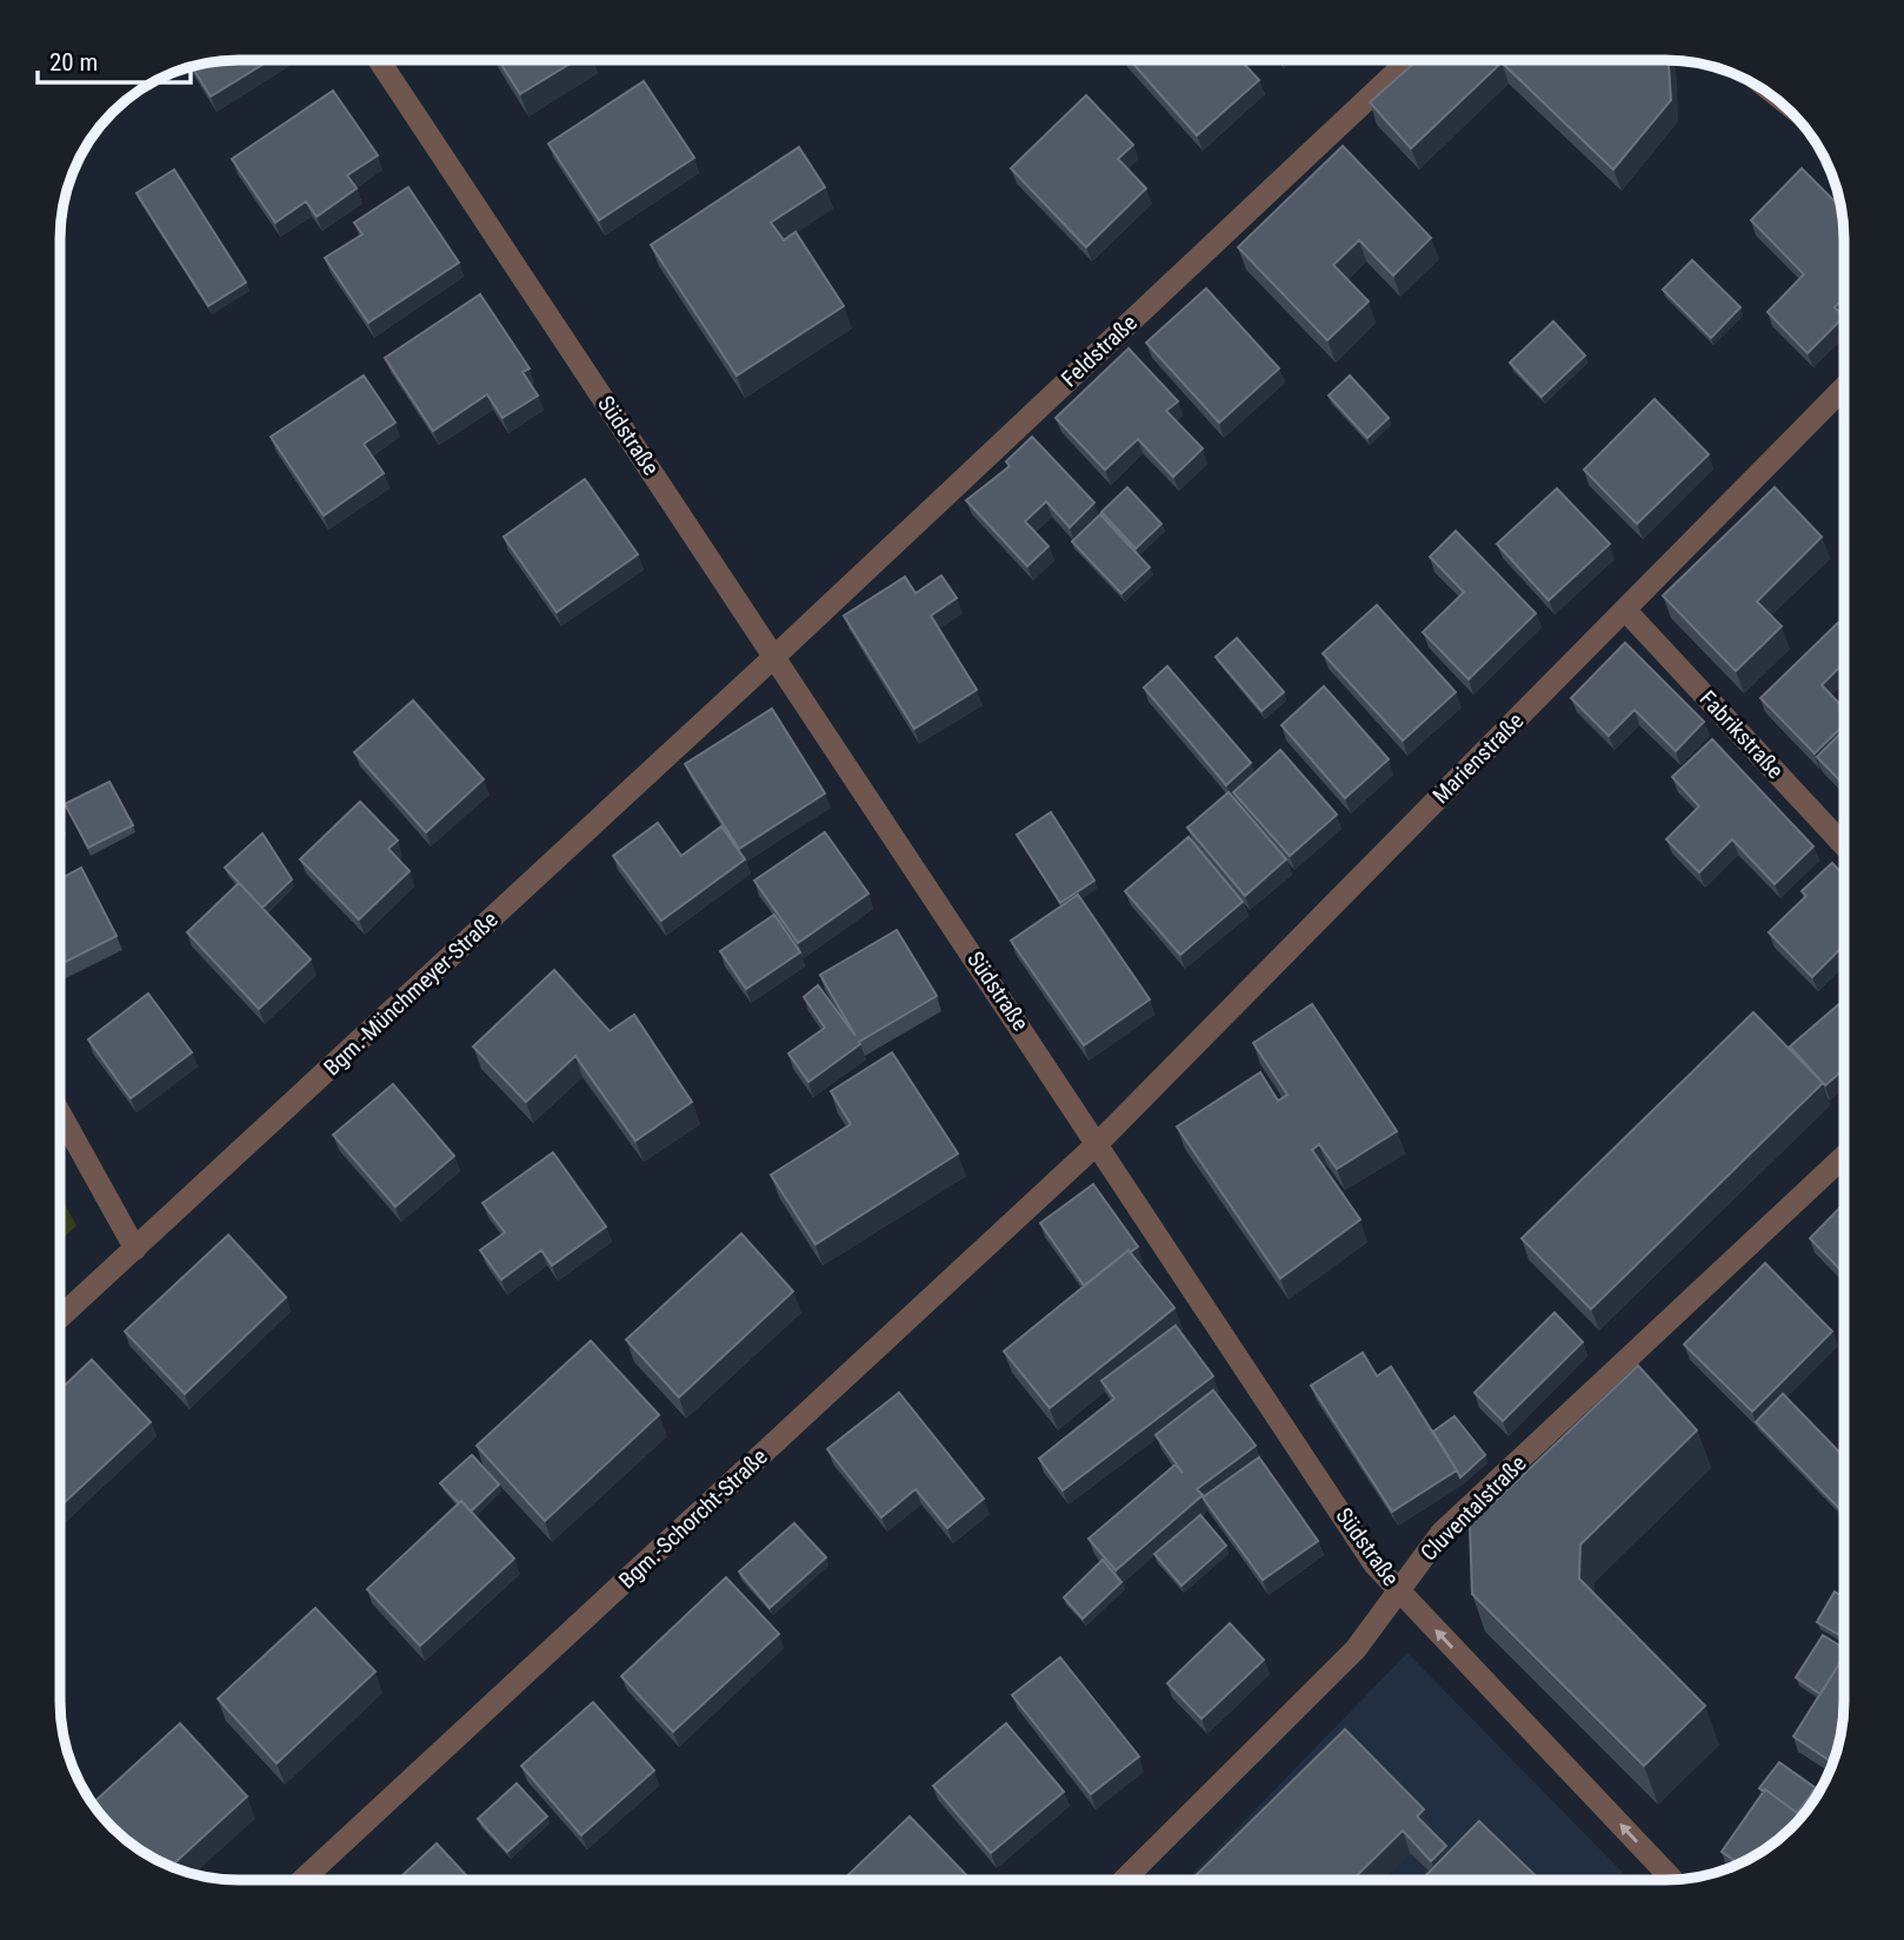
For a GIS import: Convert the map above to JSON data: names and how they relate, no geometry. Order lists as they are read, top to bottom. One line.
{"streets":{"street":["Feldstraße","Südstraße","Fabrikstraße","Marienstraße","Bgm.-Münchmeyer-Straße","Cluventalstraße","Bgm.-Schorcht-Straße"]},"crossings":[["Feldstraße","Südstraße"],["Feldstraße","Bgm.-Münchmeyer-Straße"],["Südstraße","Marienstraße"],["Südstraße","Bgm.-Münchmeyer-Straße"],["Südstraße","Cluventalstraße"],["Südstraße","Bgm.-Schorcht-Straße"],["Fabrikstraße","Marienstraße"],["Marienstraße","Bgm.-Schorcht-Straße"]],"scale_bar":"20 m"}
